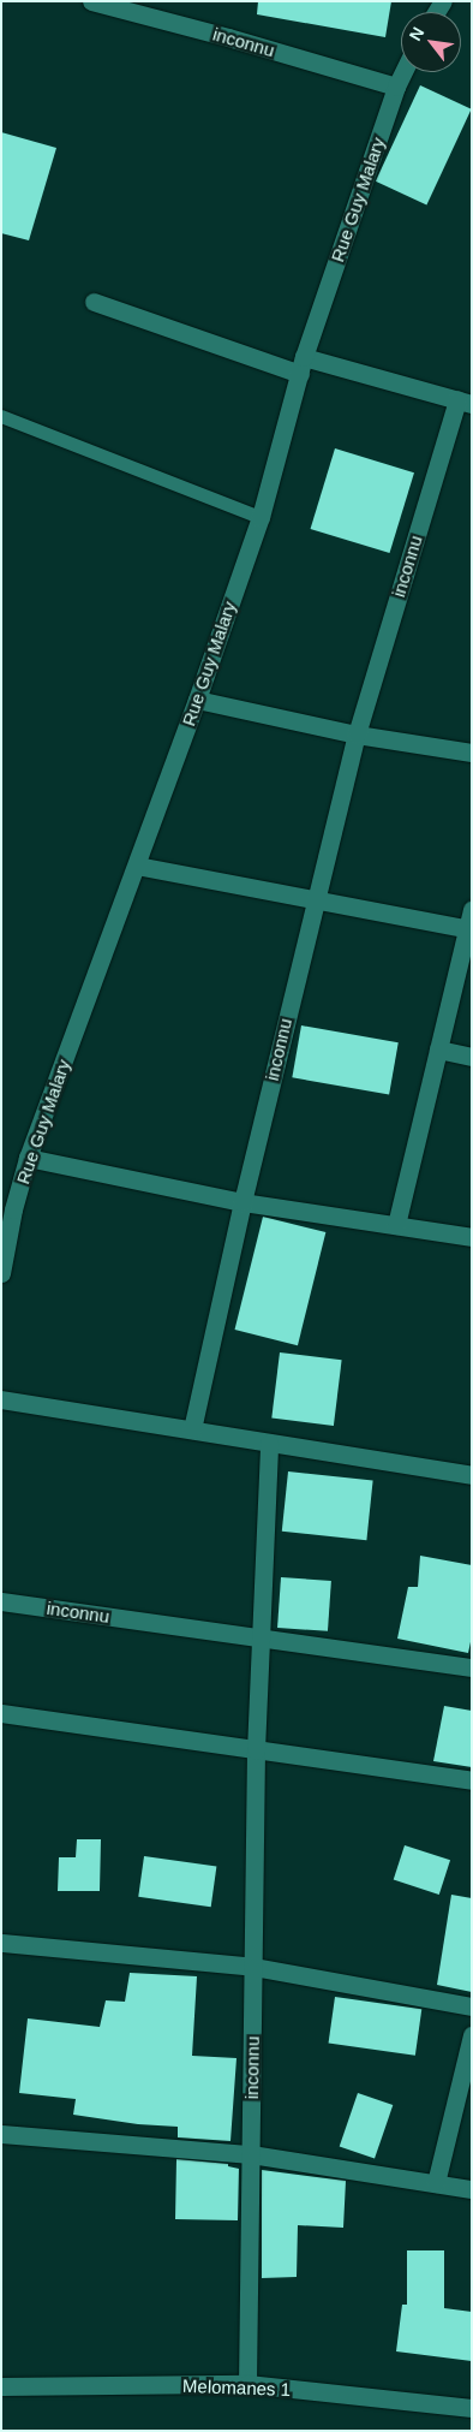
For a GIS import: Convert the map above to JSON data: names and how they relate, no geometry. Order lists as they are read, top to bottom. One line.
{"streets":{"street":["inconnu","Rue Guy Malary","Melomanes 1"]},"crossings":[["inconnu","Rue Guy Malary"],["inconnu","Melomanes 1"]],"north":"top left"}
